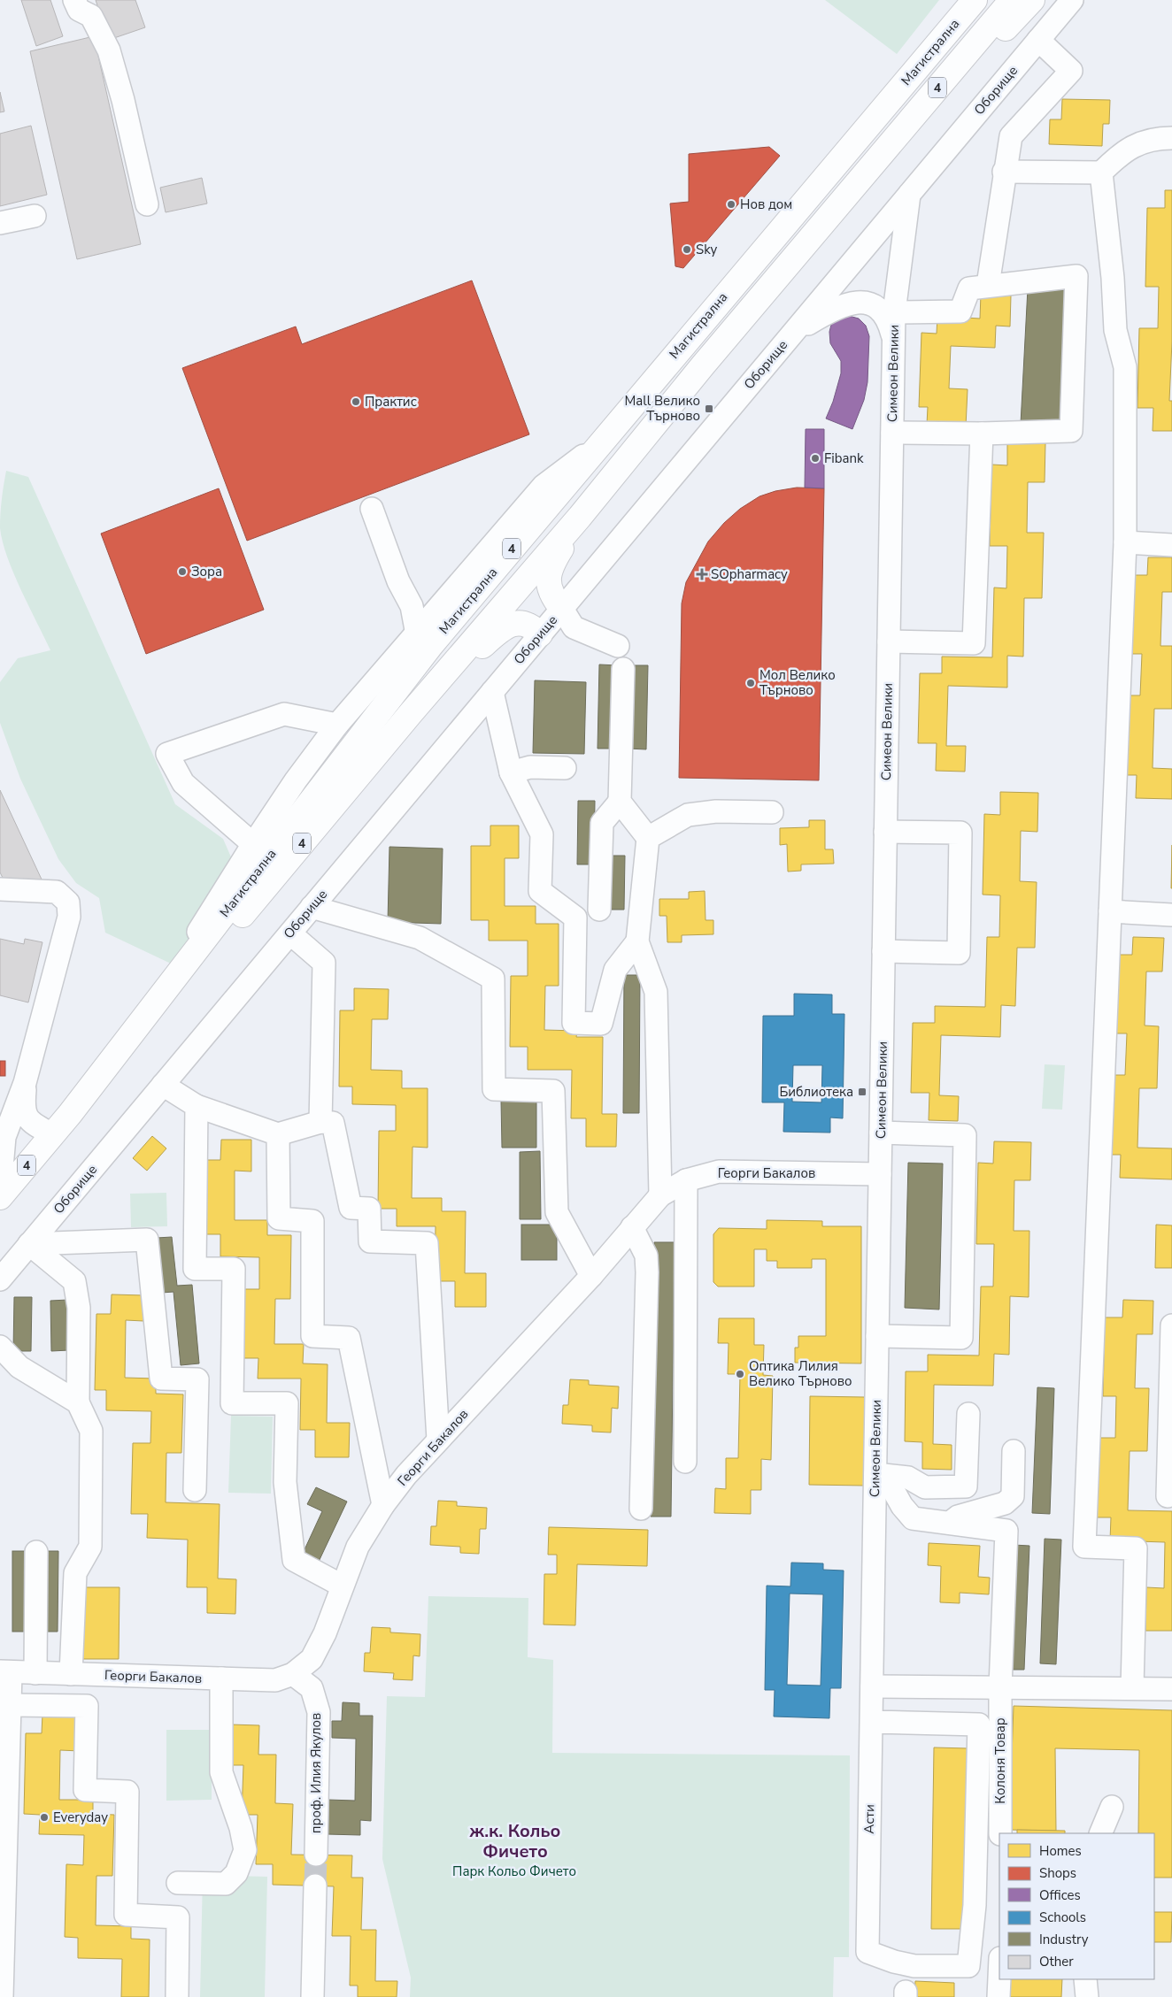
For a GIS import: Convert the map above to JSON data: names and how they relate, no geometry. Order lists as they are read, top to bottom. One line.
{"streets":{"main road":["Магистрална","4"],"street":["Оборище","Симеон Велики","Георги Бакалов","Колоня Товар","проф. Илия Якулов","Асти"]},"crossings":[["Магистрална","4"],["Оборище","Симеон Велики"],["Симеон Велики","Георги Бакалов"],["Симеон Велики","Асти"],["Георги Бакалов","проф. Илия Якулов"]],"districts":["ж.к. Кольо Фичето"],"parks":["Парк Кольо Фичето"],"places":{"other":["Нов дом","Sky","Практис","Fibank","Зора","Мол Велико Търново","Оптика Лилия Велико Търново","Everyday"],"transit":["Mall Велико Търново","Библиотека"],"health":["SOpharmacy"]},"legend":["Homes","Shops","Offices","Schools","Industry","Other"]}
